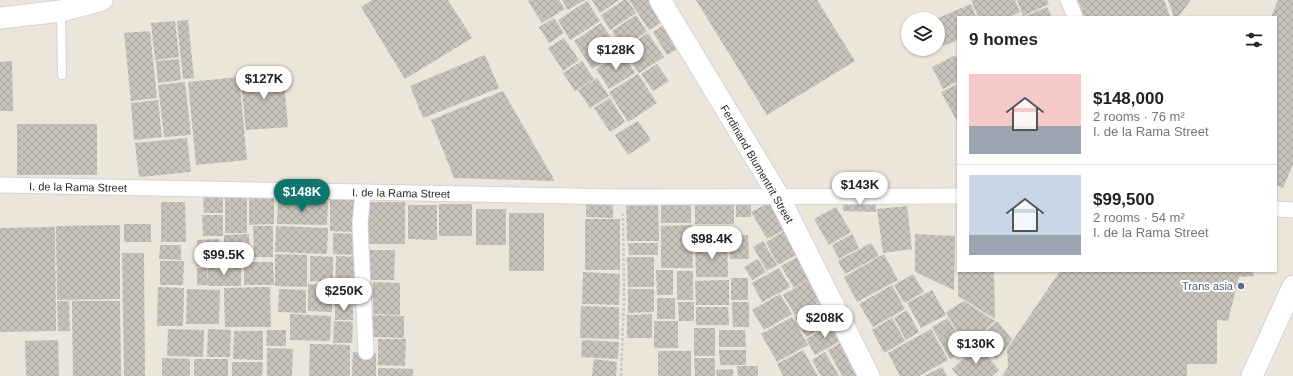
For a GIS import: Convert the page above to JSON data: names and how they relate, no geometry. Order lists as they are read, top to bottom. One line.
{"streets":{"street":["Ferdinand Blumentrit Street","I. de la Rama Street"]},"crossings":[["Ferdinand Blumentrit Street","I. de la Rama Street"]],"places":["Trans asia"],"page":{"heading":"9 homes","price":["$128K","$127K","$143K","$148K","$98.4K","$99.5K","$250K","$208K","$130K"],"list":[{"name":"$148,000","note":"2 rooms · 76 m² · I. de la Rama Street"},{"name":"$99,500","note":"2 rooms · 54 m² · I. de la Rama Street"}]}}
